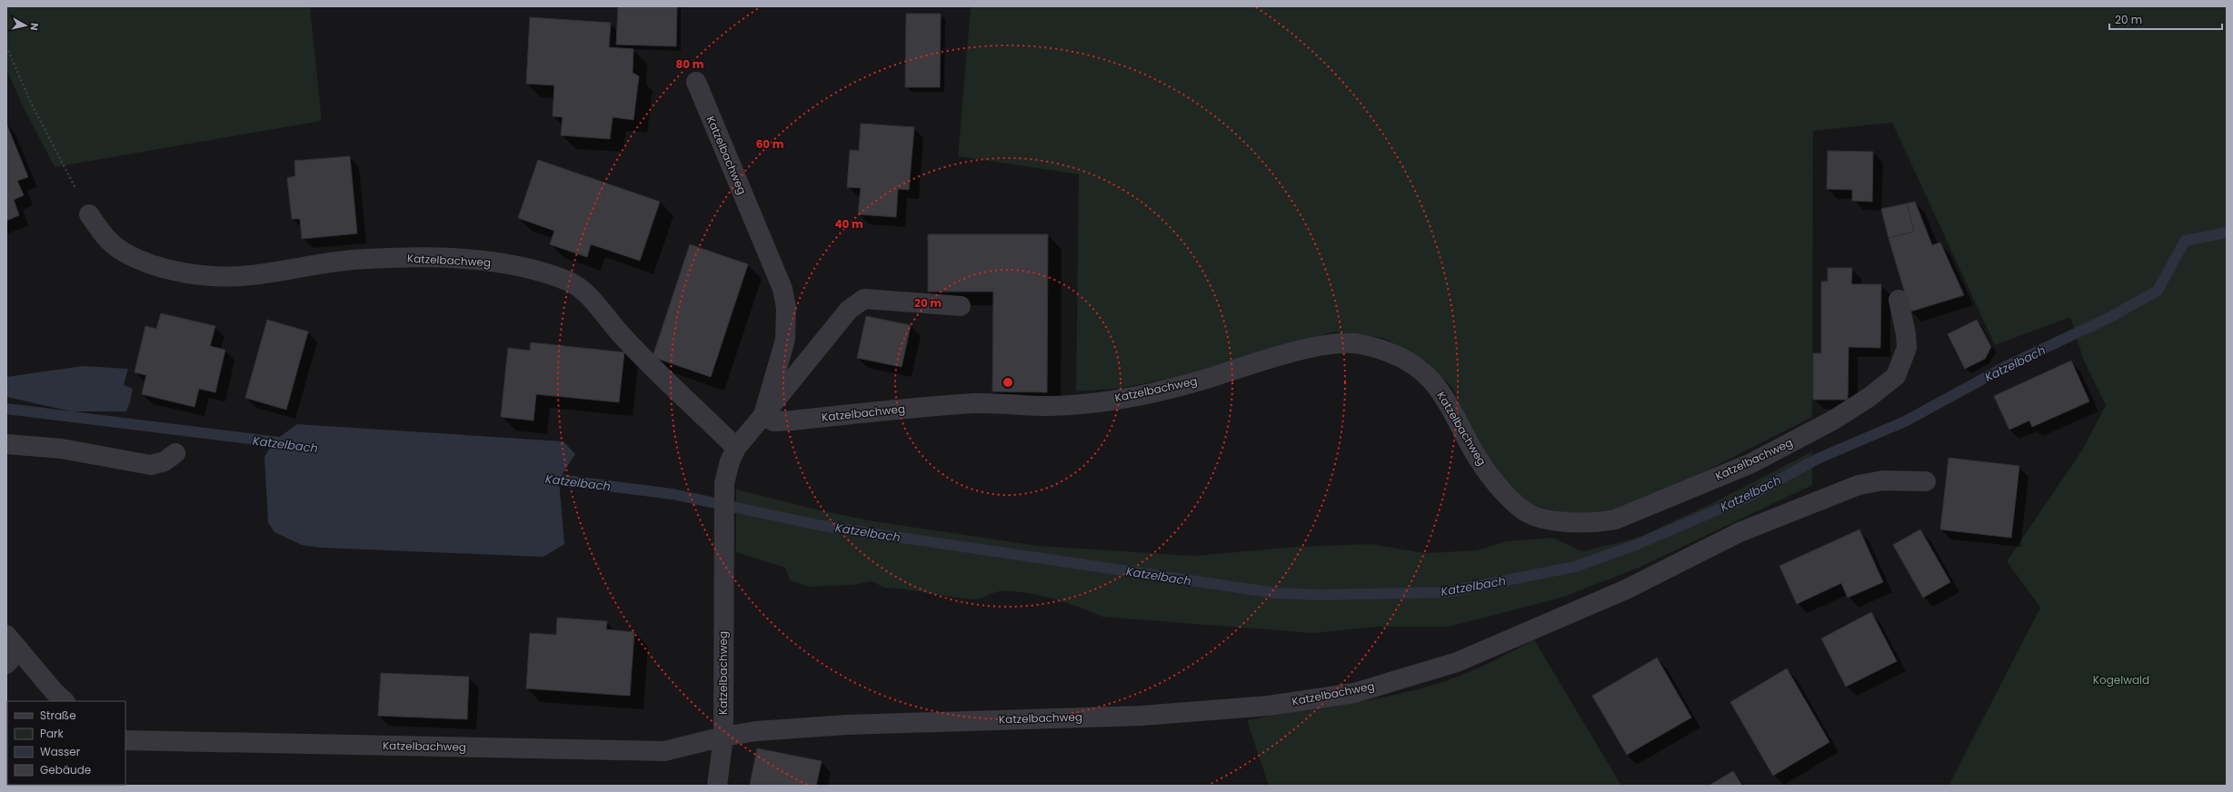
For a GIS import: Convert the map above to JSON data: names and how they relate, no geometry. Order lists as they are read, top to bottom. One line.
{"streets":{"street":["Katzelbachweg"]},"water":["Katzelbach"],"parks":["Kogelwald"],"legend":["Straße","Park","Wasser","Gebäude"],"scale_bar":"20 m","north":"right","rings":["80 m","60 m","40 m","20 m"]}
